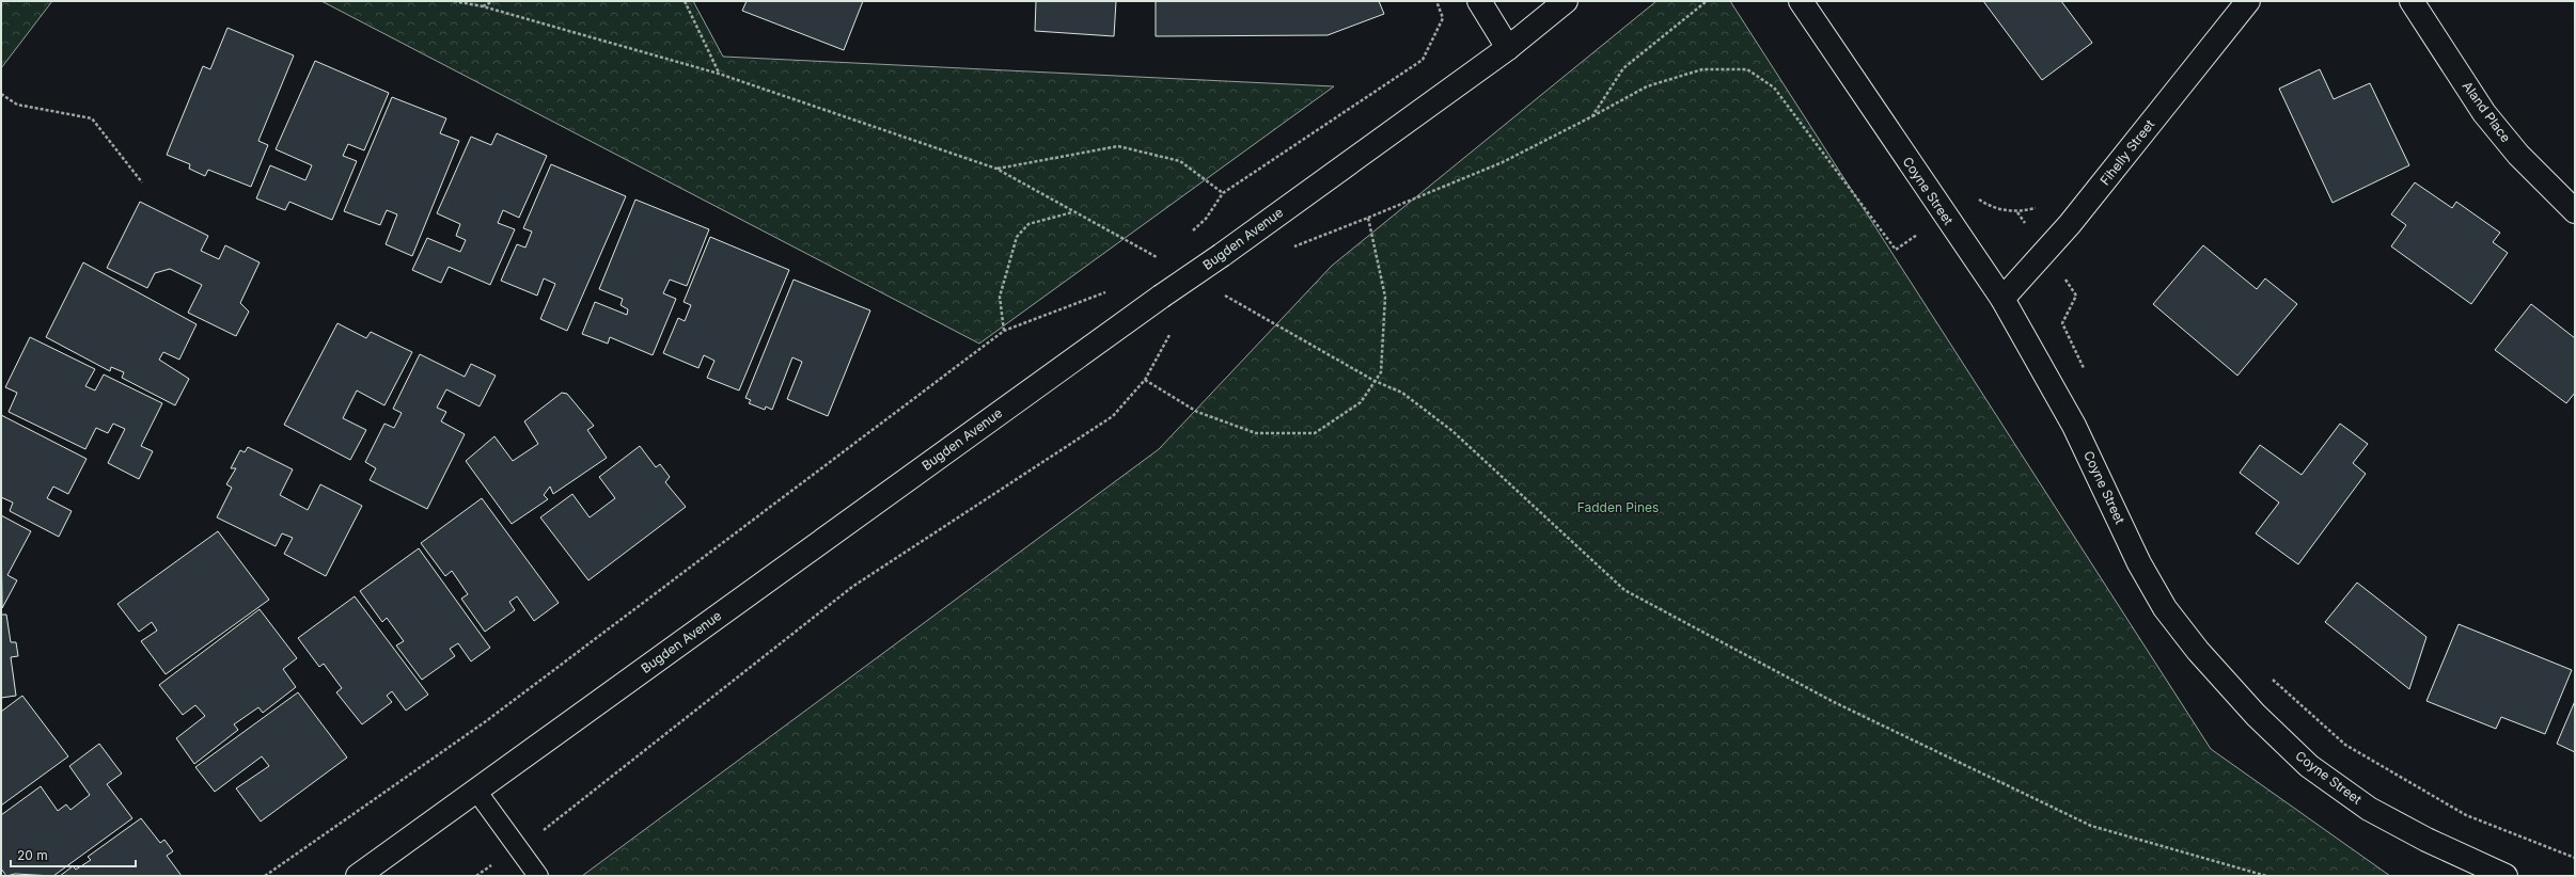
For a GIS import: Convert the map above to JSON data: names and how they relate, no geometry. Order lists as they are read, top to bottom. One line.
{"streets":{"street":["Aland Place","Fihelly Street","Coyne Street","Bugden Avenue"]},"crossings":[["Fihelly Street","Coyne Street"]],"parks":["Fadden Pines"],"scale_bar":"20 m"}
